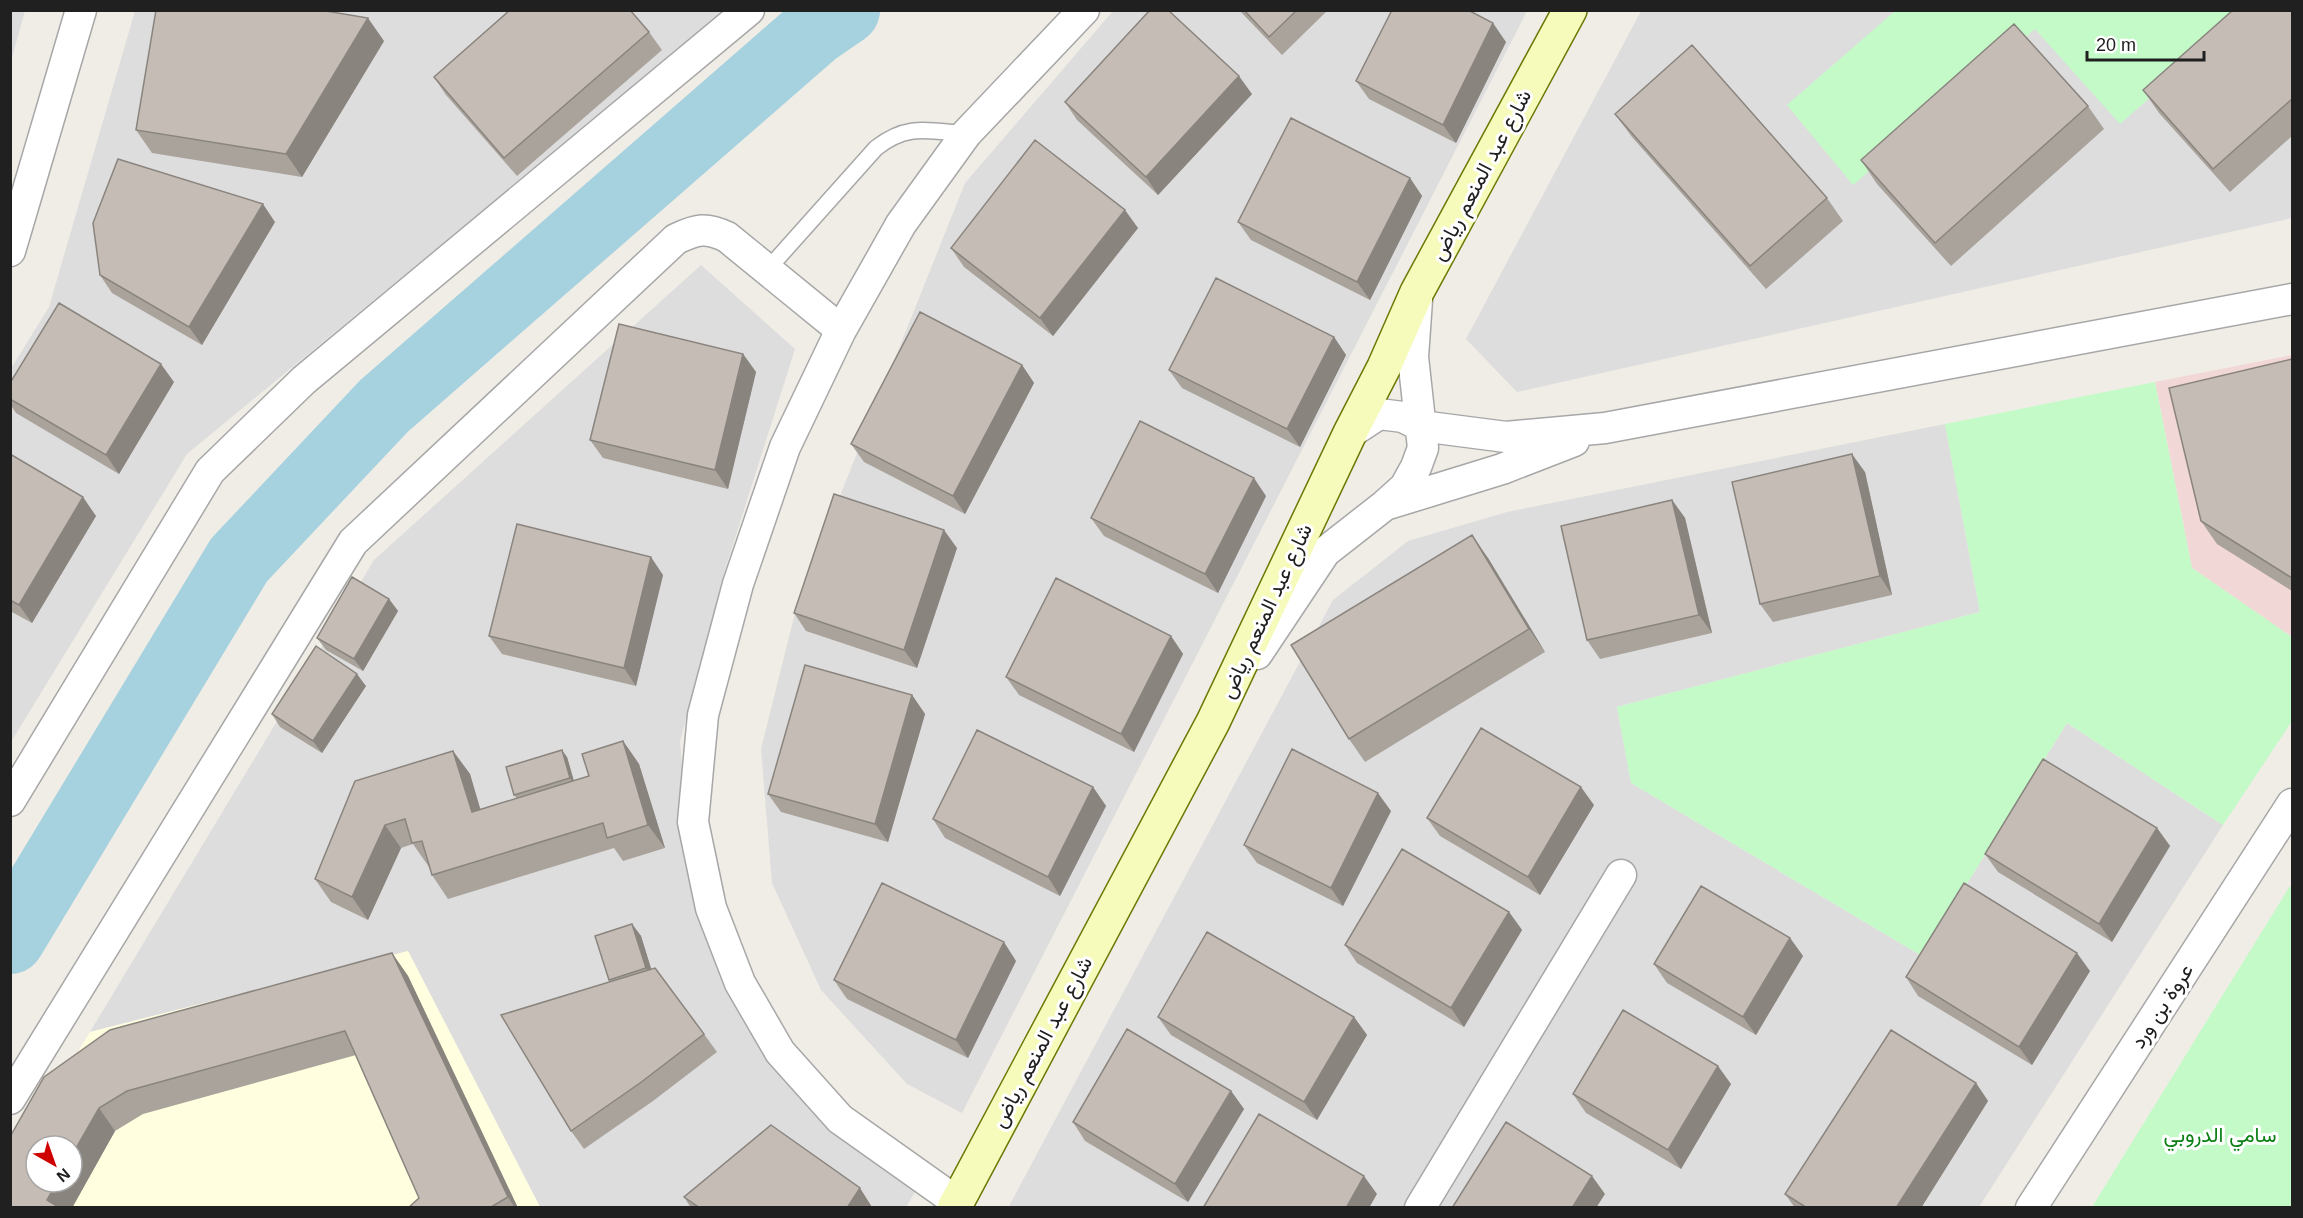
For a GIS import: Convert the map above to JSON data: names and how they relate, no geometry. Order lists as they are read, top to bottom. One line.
{"streets":{"main road":["شارع عبد المنعم رياض"],"street":["عروة بن ورد"]},"parks":["سامي الدروبي"],"scale_bar":"20 m","north":"bottom right"}
